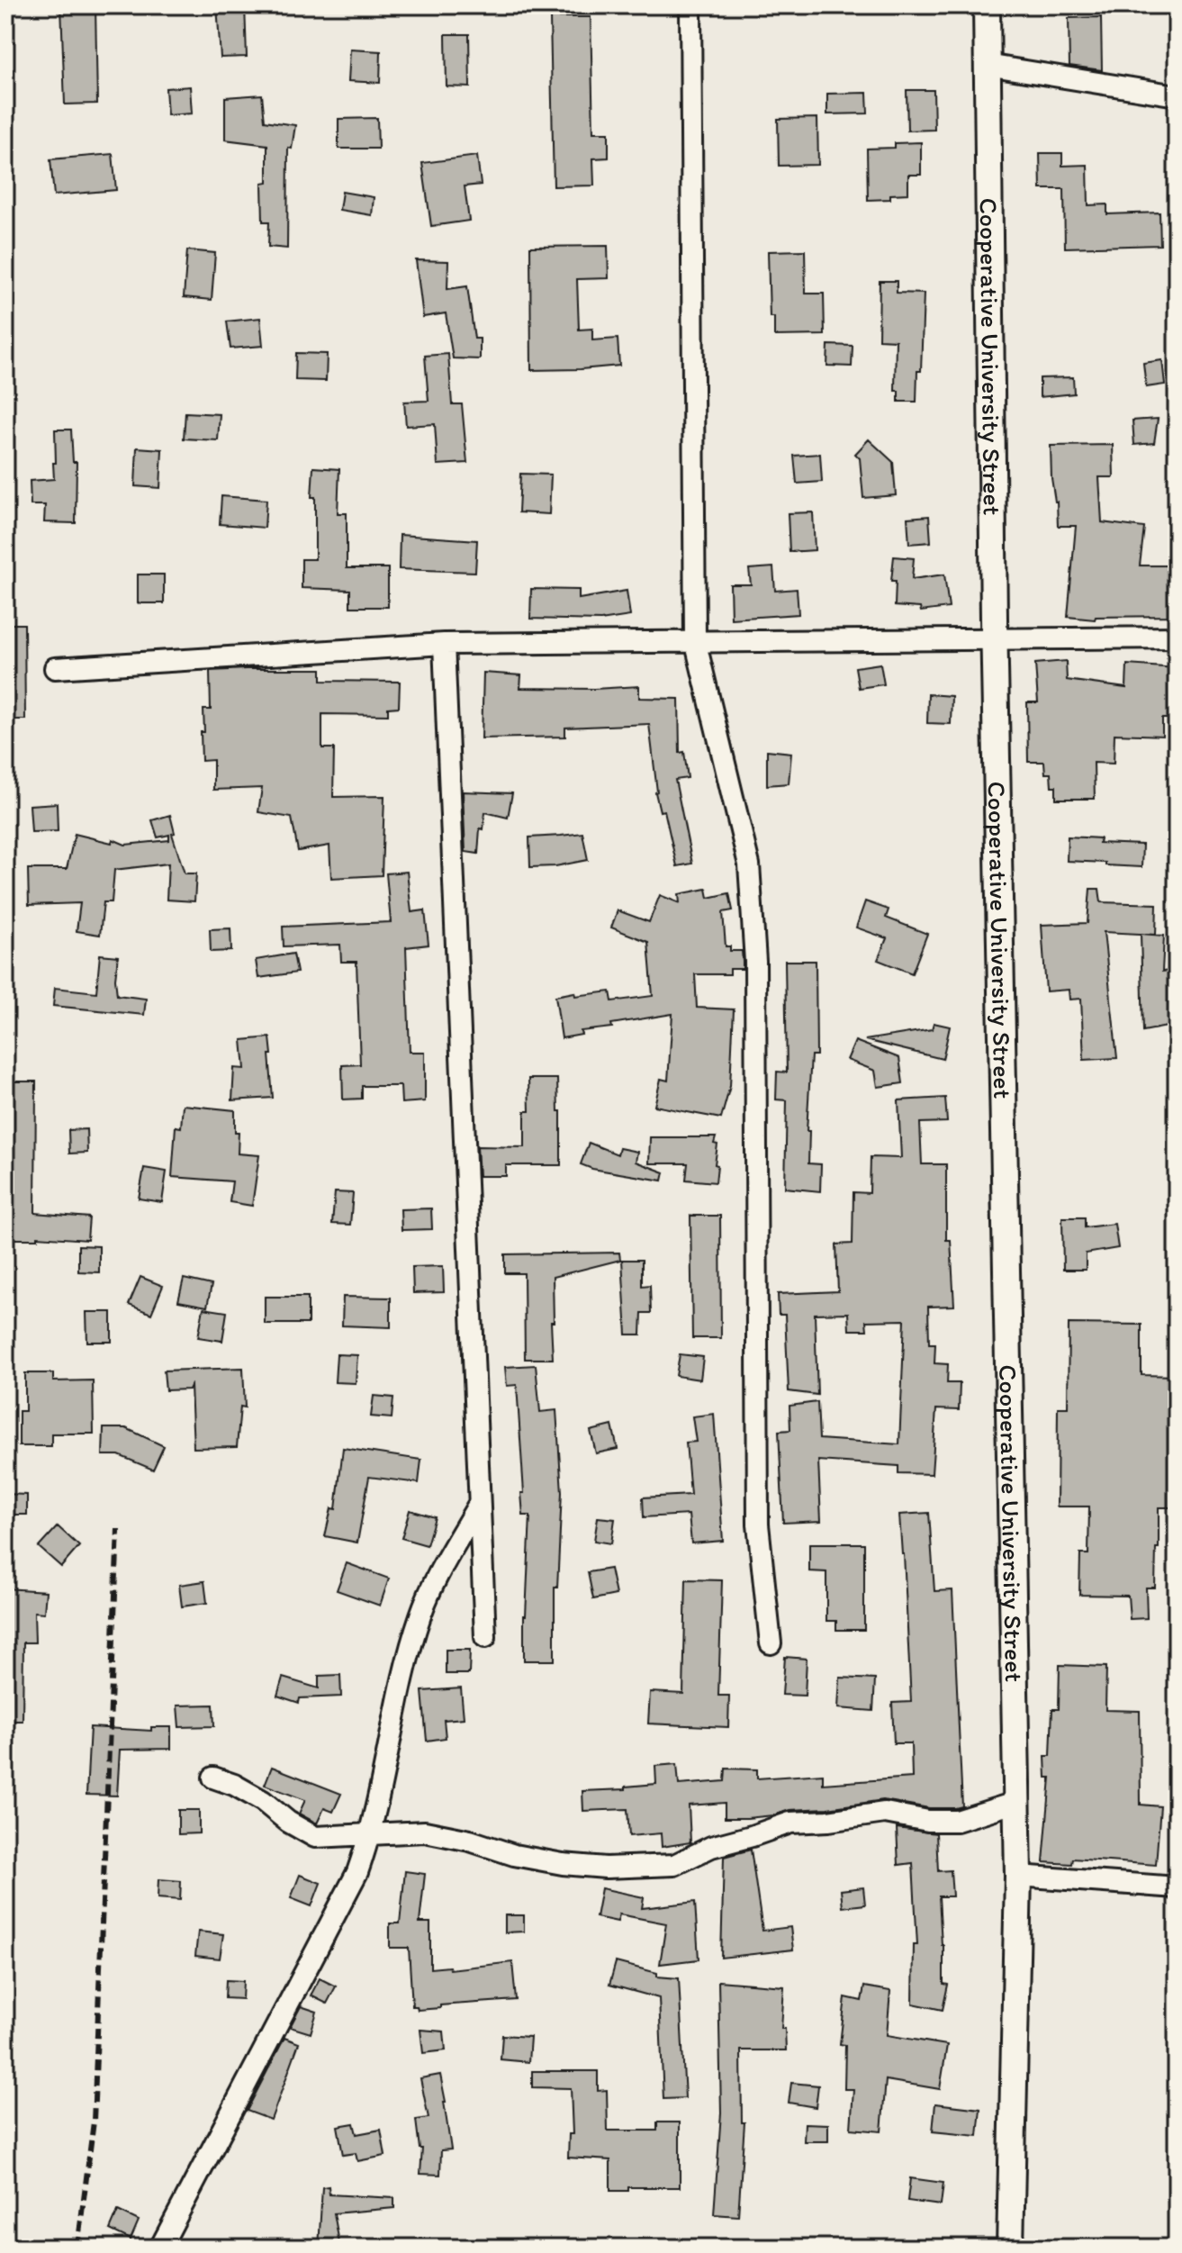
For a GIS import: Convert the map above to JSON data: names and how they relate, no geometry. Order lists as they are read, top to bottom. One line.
{"streets":{"street":["Cooperative University Street"]}}
